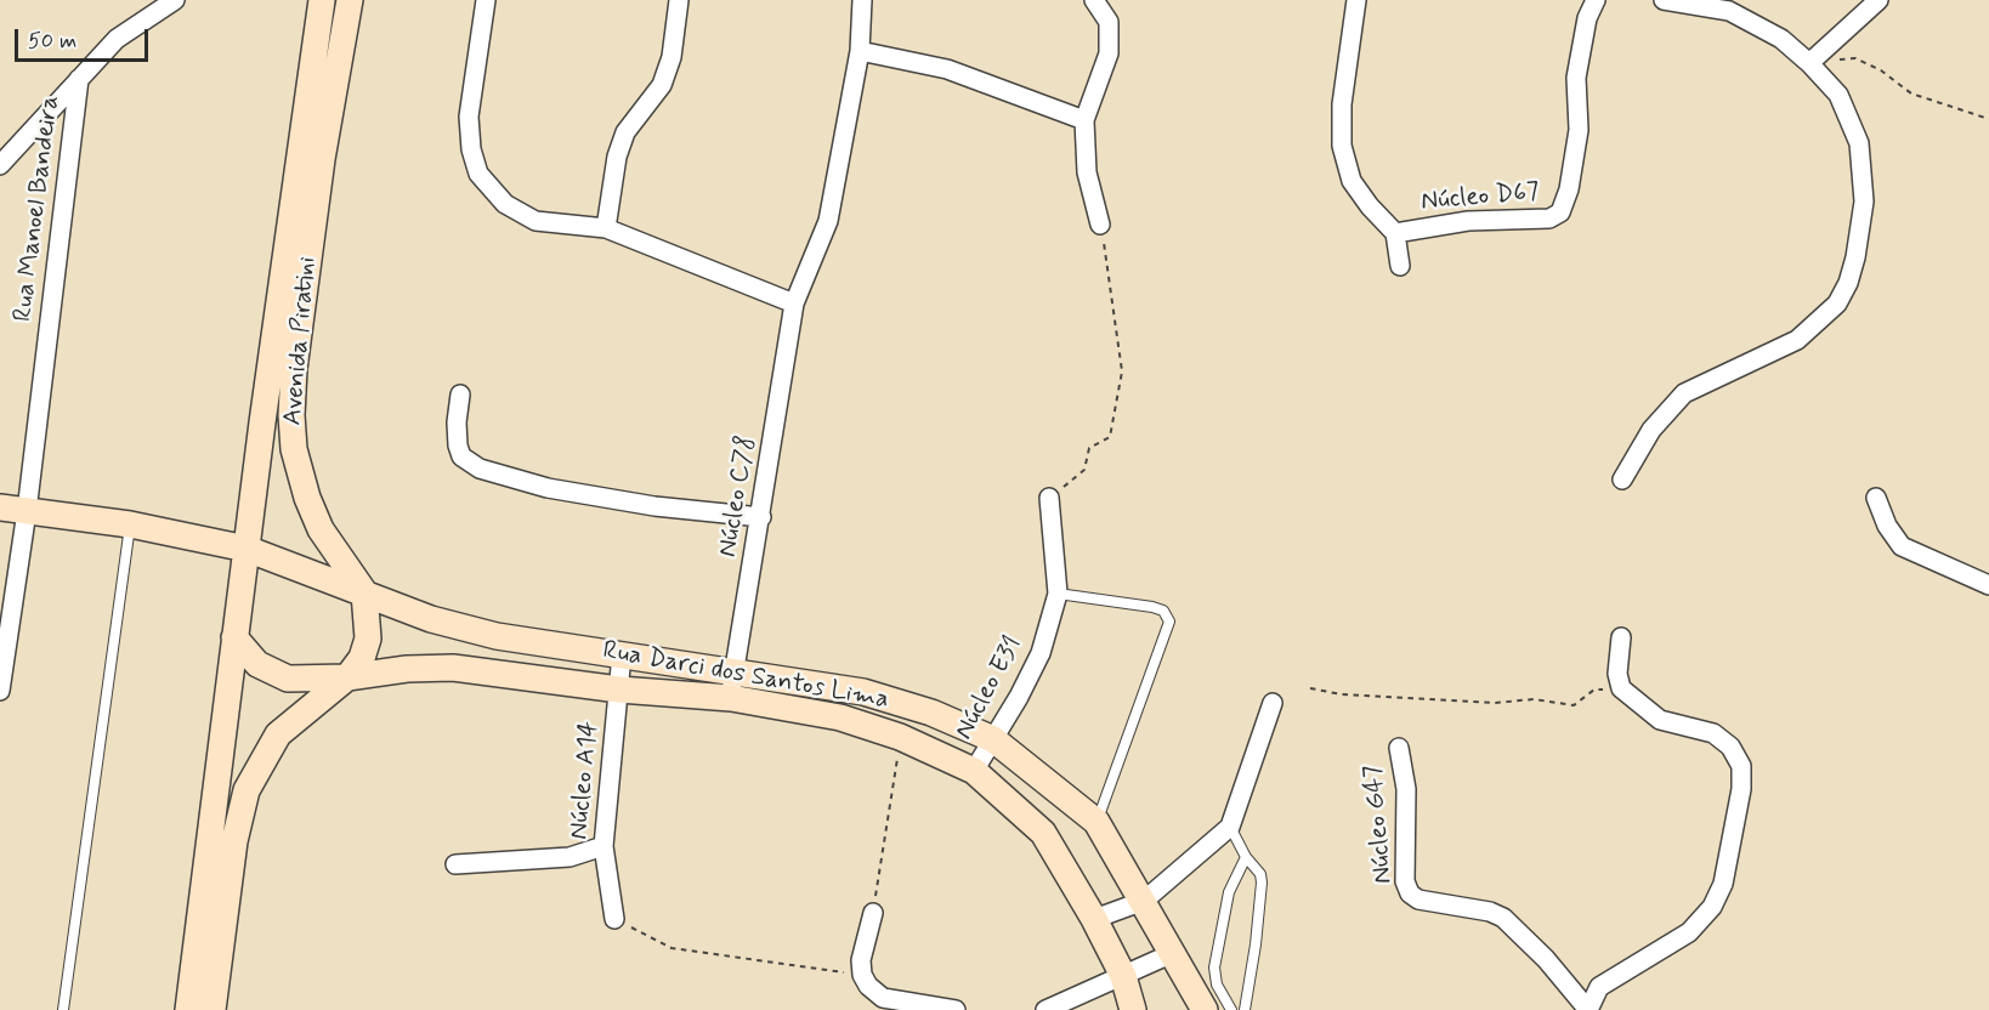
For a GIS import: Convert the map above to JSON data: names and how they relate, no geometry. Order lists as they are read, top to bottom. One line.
{"streets":{"street":["Núcleo D67","Rua Manoel Bandeira","Avenida Piratini","Núcleo C78","Rua Darci dos Santos Lima","Núcleo E31","Núcleo A14","Núcleo G47"]},"crossings":[["Rua Manoel Bandeira","Rua Darci dos Santos Lima"],["Avenida Piratini","Rua Darci dos Santos Lima"],["Núcleo C78","Rua Darci dos Santos Lima"],["Rua Darci dos Santos Lima","Núcleo E31"],["Rua Darci dos Santos Lima","Núcleo A14"]],"scale_bar":"50 m"}
